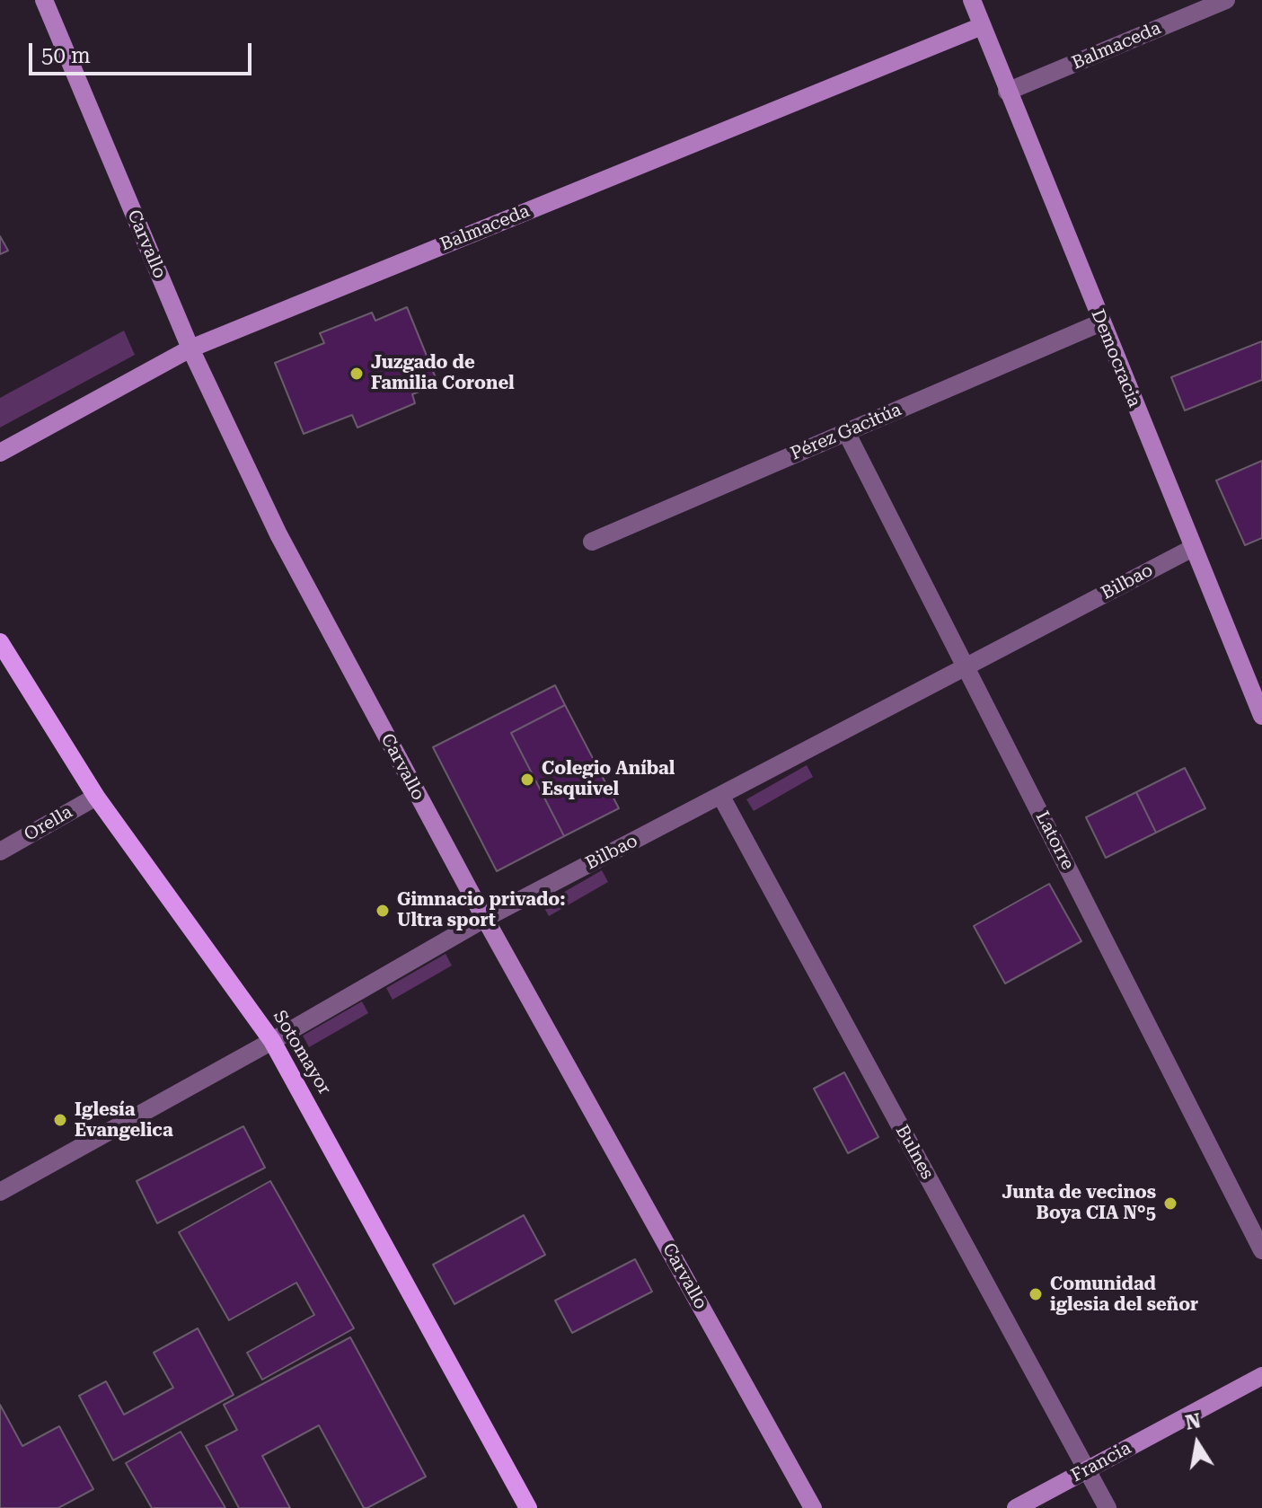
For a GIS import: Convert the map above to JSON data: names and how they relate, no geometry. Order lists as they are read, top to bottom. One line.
{"streets":{"main road":["Sotomayor"],"street":["Balmaceda","Carvallo","Democracia","Pérez Gacitúa","Bilbao","Orella","Latorre","Bulnes","Francia"]},"crossings":[["Balmaceda","Carvallo"],["Balmaceda","Democracia"],["Carvallo","Bilbao"],["Democracia","Pérez Gacitúa"],["Democracia","Bilbao"],["Pérez Gacitúa","Latorre"],["Bilbao","Latorre"],["Bilbao","Sotomayor"],["Bilbao","Bulnes"],["Orella","Sotomayor"],["Bulnes","Francia"]],"places":["Juzgado de Familia Coronel","Colegio Aníbal Esquivel","Gimnacio privado: Ultra sport","Iglesía Evangelica","Junta de vecinos Boya CIA N°5","Comunidad iglesia del señor"],"scale_bar":"50 m","north":"top"}
